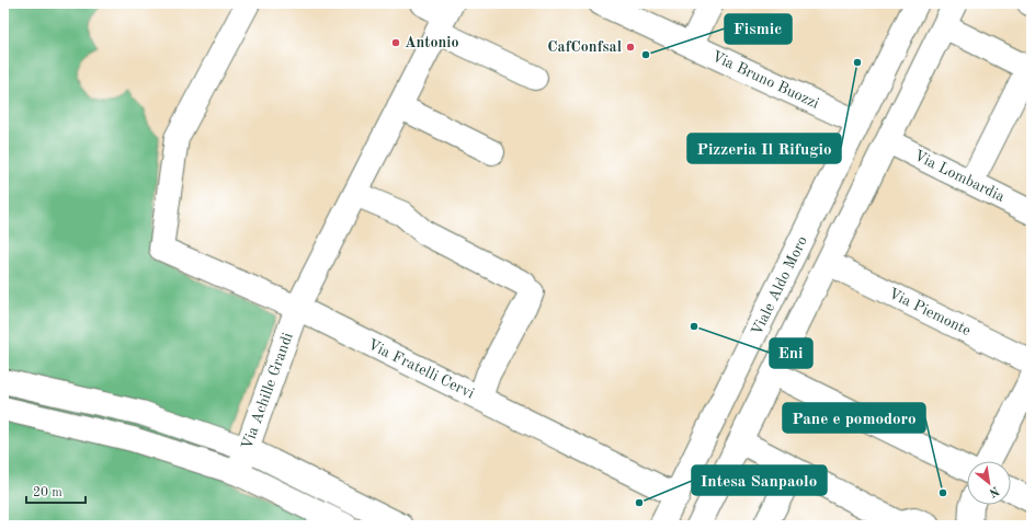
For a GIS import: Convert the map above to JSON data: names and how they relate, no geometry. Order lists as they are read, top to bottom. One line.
{"streets":{"street":["Via Bruno Buozzi","Via Lombardia","Viale Aldo Moro","Via Piemonte","Via Fratelli Cervi","Via Achille Grandi"]},"crossings":[["Via Bruno Buozzi","Viale Aldo Moro"],["Viale Aldo Moro","Via Fratelli Cervi"],["Via Fratelli Cervi","Via Achille Grandi"]],"places":["Antonio","CafConfsal","Fismic","Pizzeria Il Rifugio","Eni","Pane e pomodoro","Intesa Sanpaolo"],"scale_bar":"20 m","north":"bottom right"}
